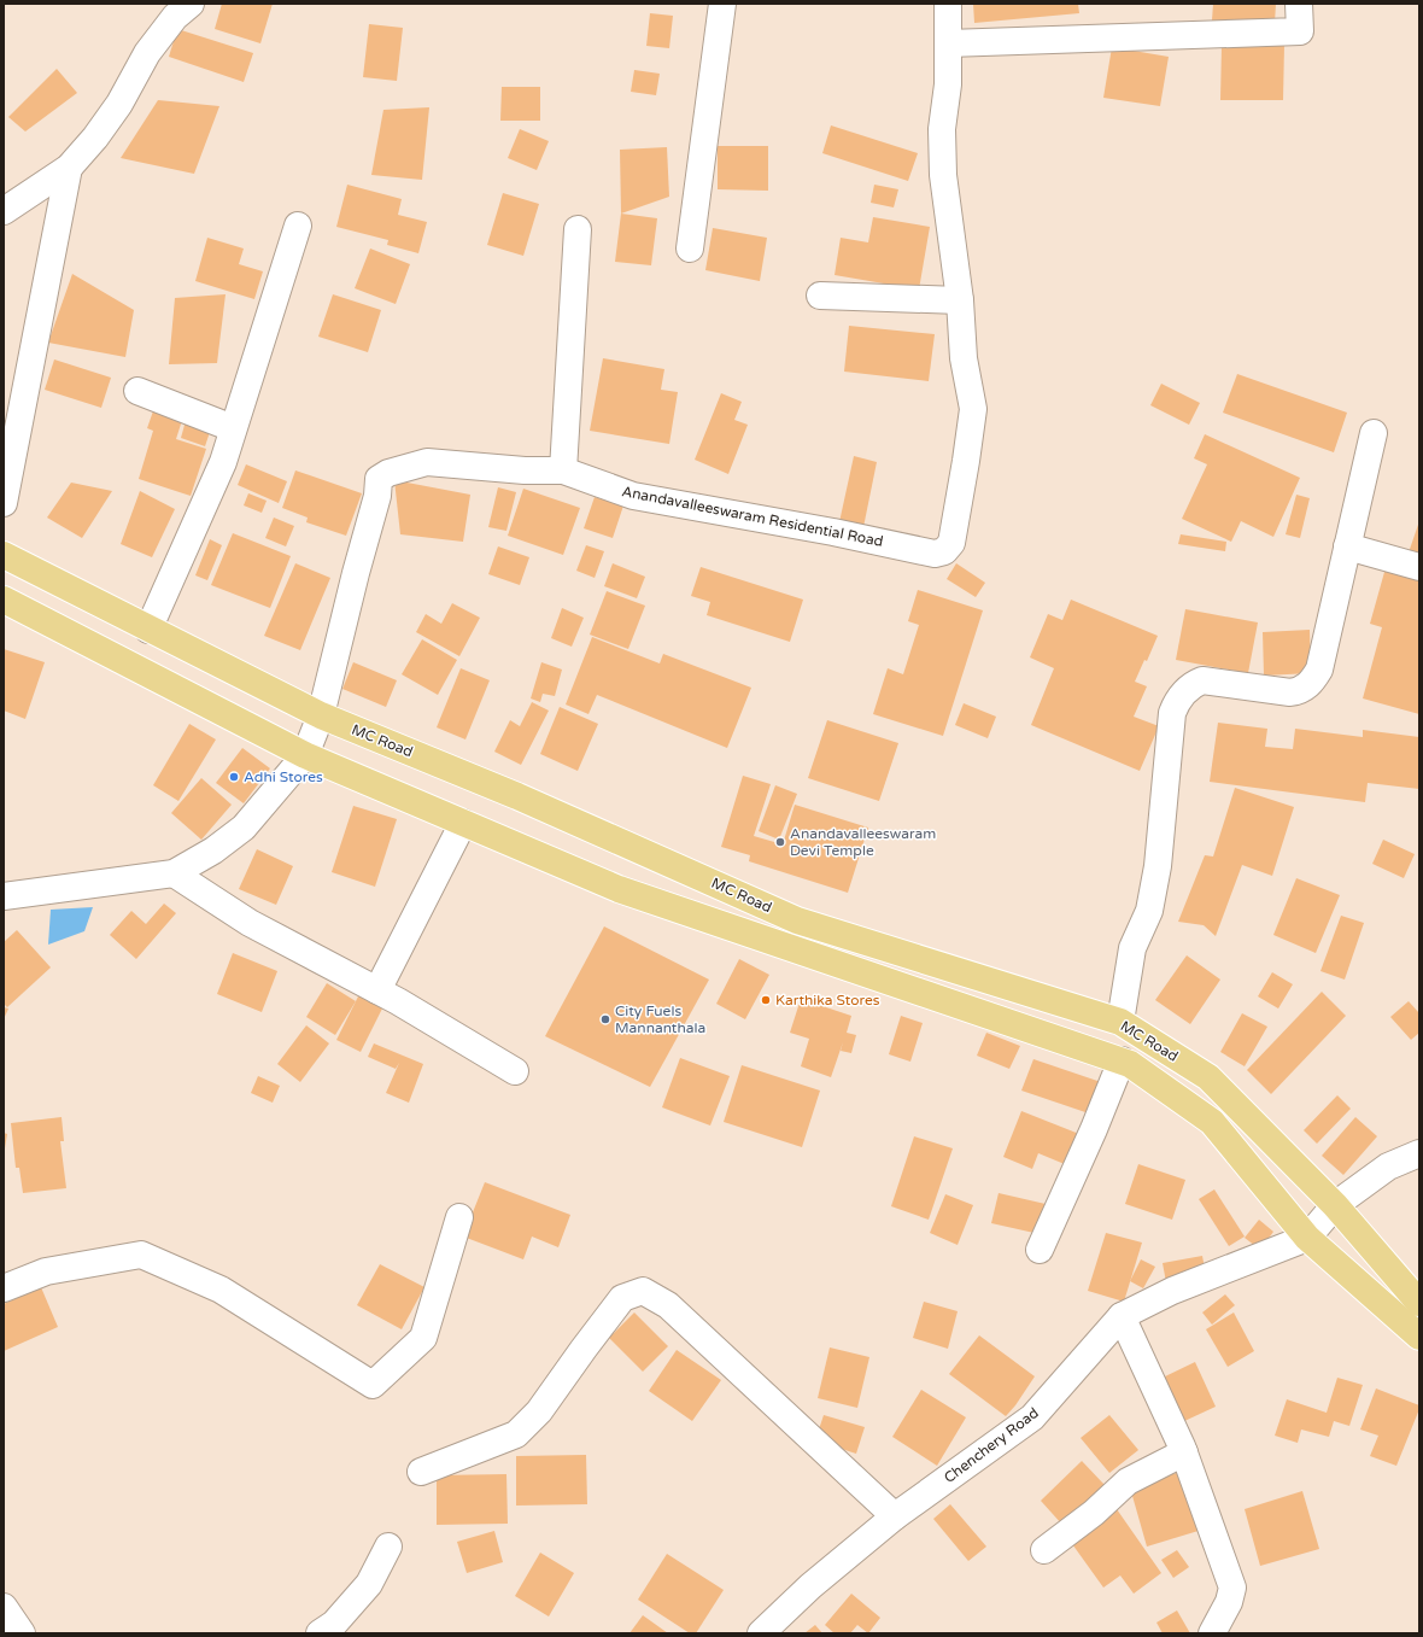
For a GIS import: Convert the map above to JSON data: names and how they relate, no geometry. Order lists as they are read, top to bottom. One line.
{"streets":{"main road":["MC Road"],"street":["Anandavalleeswaram Residential Road","Chenchery Road"]},"crossings":[["Anandavalleeswaram Residential Road","MC Road"],["MC Road","Chenchery Road"]],"places":["Adhi Stores","Anandavalleeswaram Devi Temple","Karthika Stores","City Fuels Mannanthala"]}
